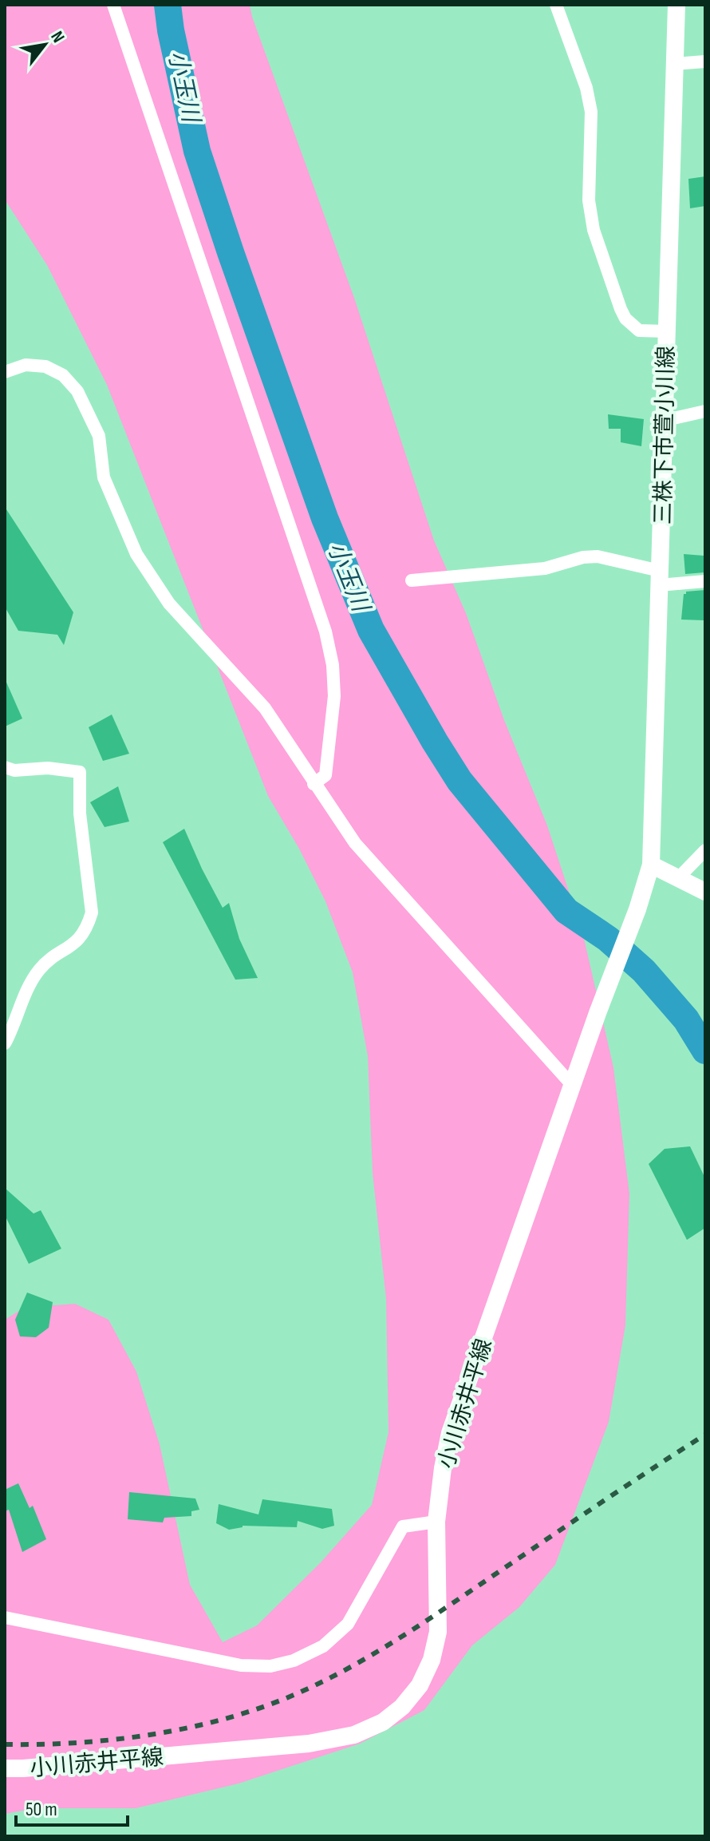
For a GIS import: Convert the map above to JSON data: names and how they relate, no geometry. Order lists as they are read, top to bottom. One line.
{"streets":{"main road":["三株下市萱小川線","小川赤井平線"]},"crossings":[["三株下市萱小川線","小川赤井平線"]],"water":["小玉川"],"scale_bar":"50 m","north":"top right"}
